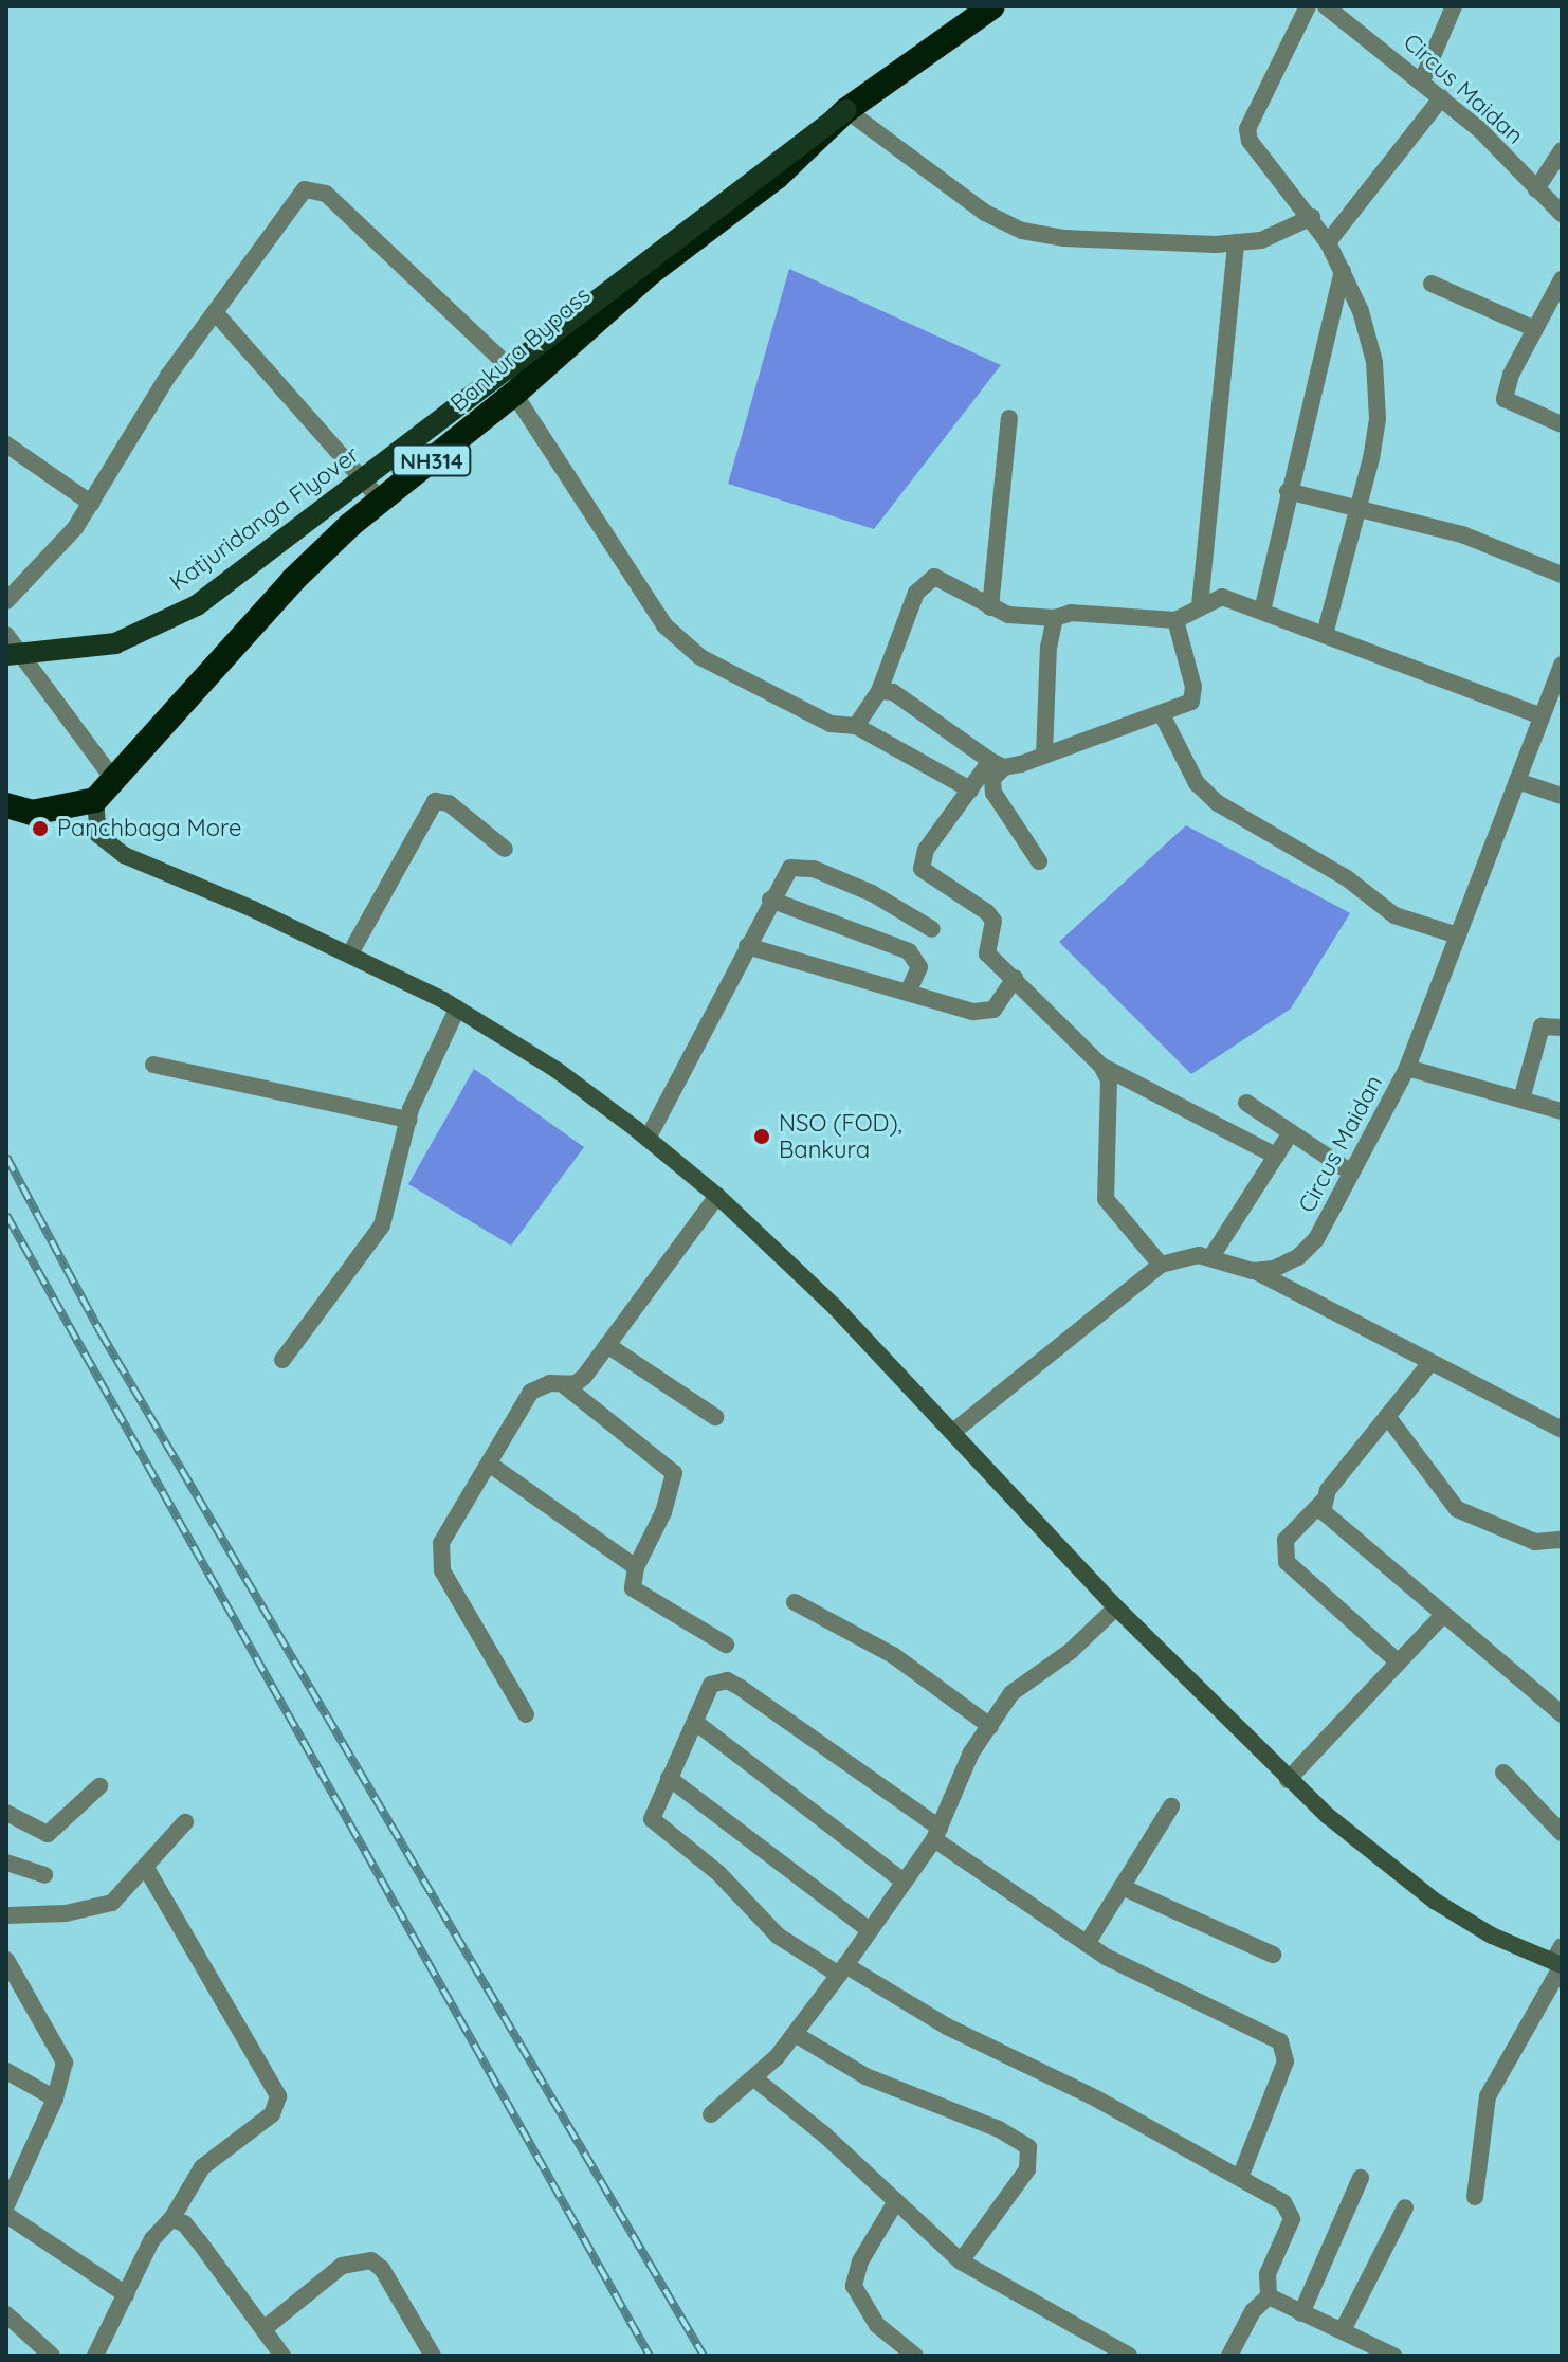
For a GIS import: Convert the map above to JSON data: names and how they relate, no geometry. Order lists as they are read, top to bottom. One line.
{"streets":{"highway":["Bankura Bypass","NH314"],"main road":["Katjuridanga Flyover"],"street":["Circus Maidan"]},"crossings":[["Bankura Bypass","Katjuridanga Flyover"]],"places":["Panchbaga More","NSO (FOD), Bankura"]}
